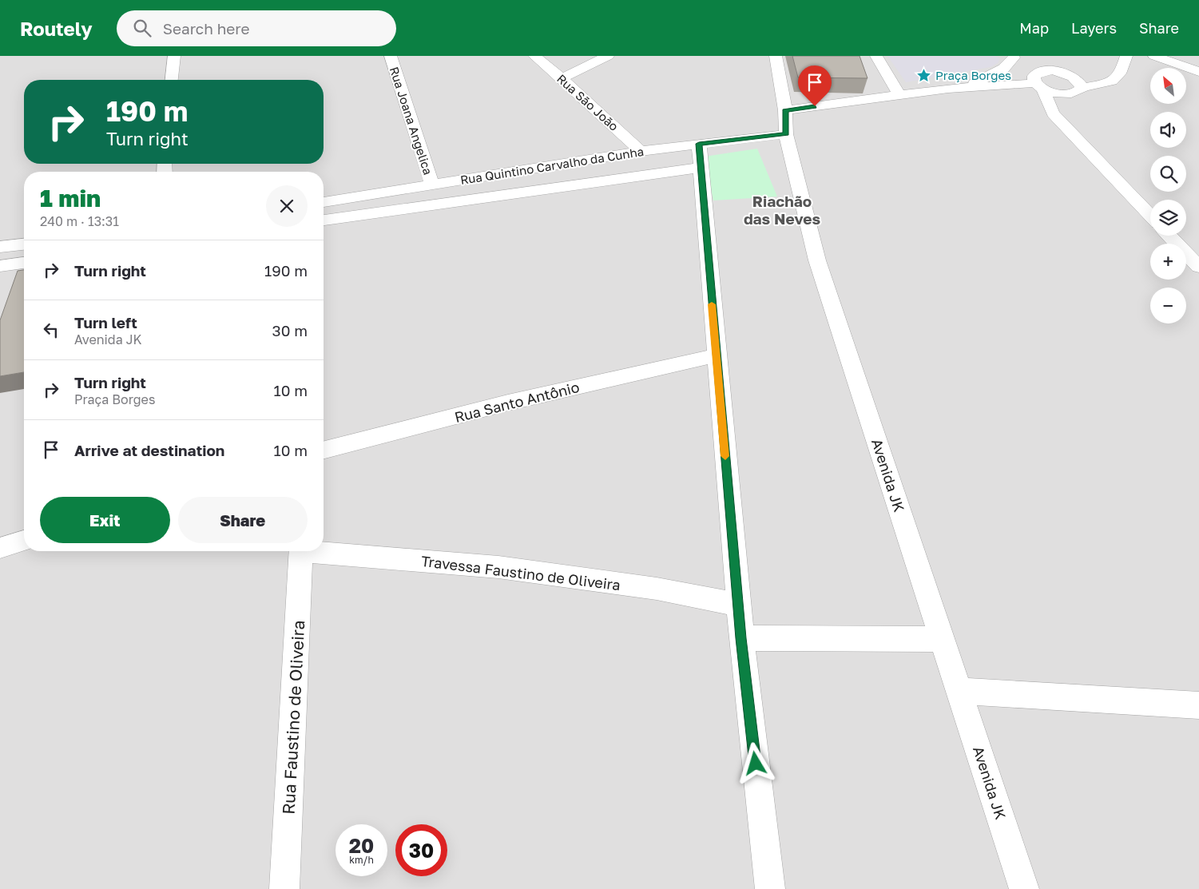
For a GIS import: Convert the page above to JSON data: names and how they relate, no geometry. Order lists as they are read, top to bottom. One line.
{"streets":{"street":["Rua São João","Rua Joana Angelica","Rua Quintino Carvalho da Cunha","Rua Santo Antônio","Avenida JK","Travessa Faustino de Oliveira","Rua Faustino de Oliveira"]},"crossings":[["Rua São João","Rua Quintino Carvalho da Cunha"],["Rua Joana Angelica","Rua Quintino Carvalho da Cunha"],["Rua Quintino Carvalho da Cunha","Avenida JK"]],"districts":["Riachão das Neves"],"places":{"place":["Praça Borges"]},"north":"top left","page":{"header":"Routely","search":"Search here","nav":["Map","Layers","Share"],"map_buttons":["+","−"],"turn":["190 m","Turn right"],"heading":["1 min","240 m · 13:31"],"list":[{"name":"Turn right","value":"190 m"},{"name":"Turn left","note":"Avenida JK","value":"30 m"},{"name":"Turn right","note":"Praça Borges","value":"10 m"},{"name":"Arrive at destination","value":"10 m"}],"buttons":["Exit","Share"],"speed":"20 km/h","limit":"30"}}
